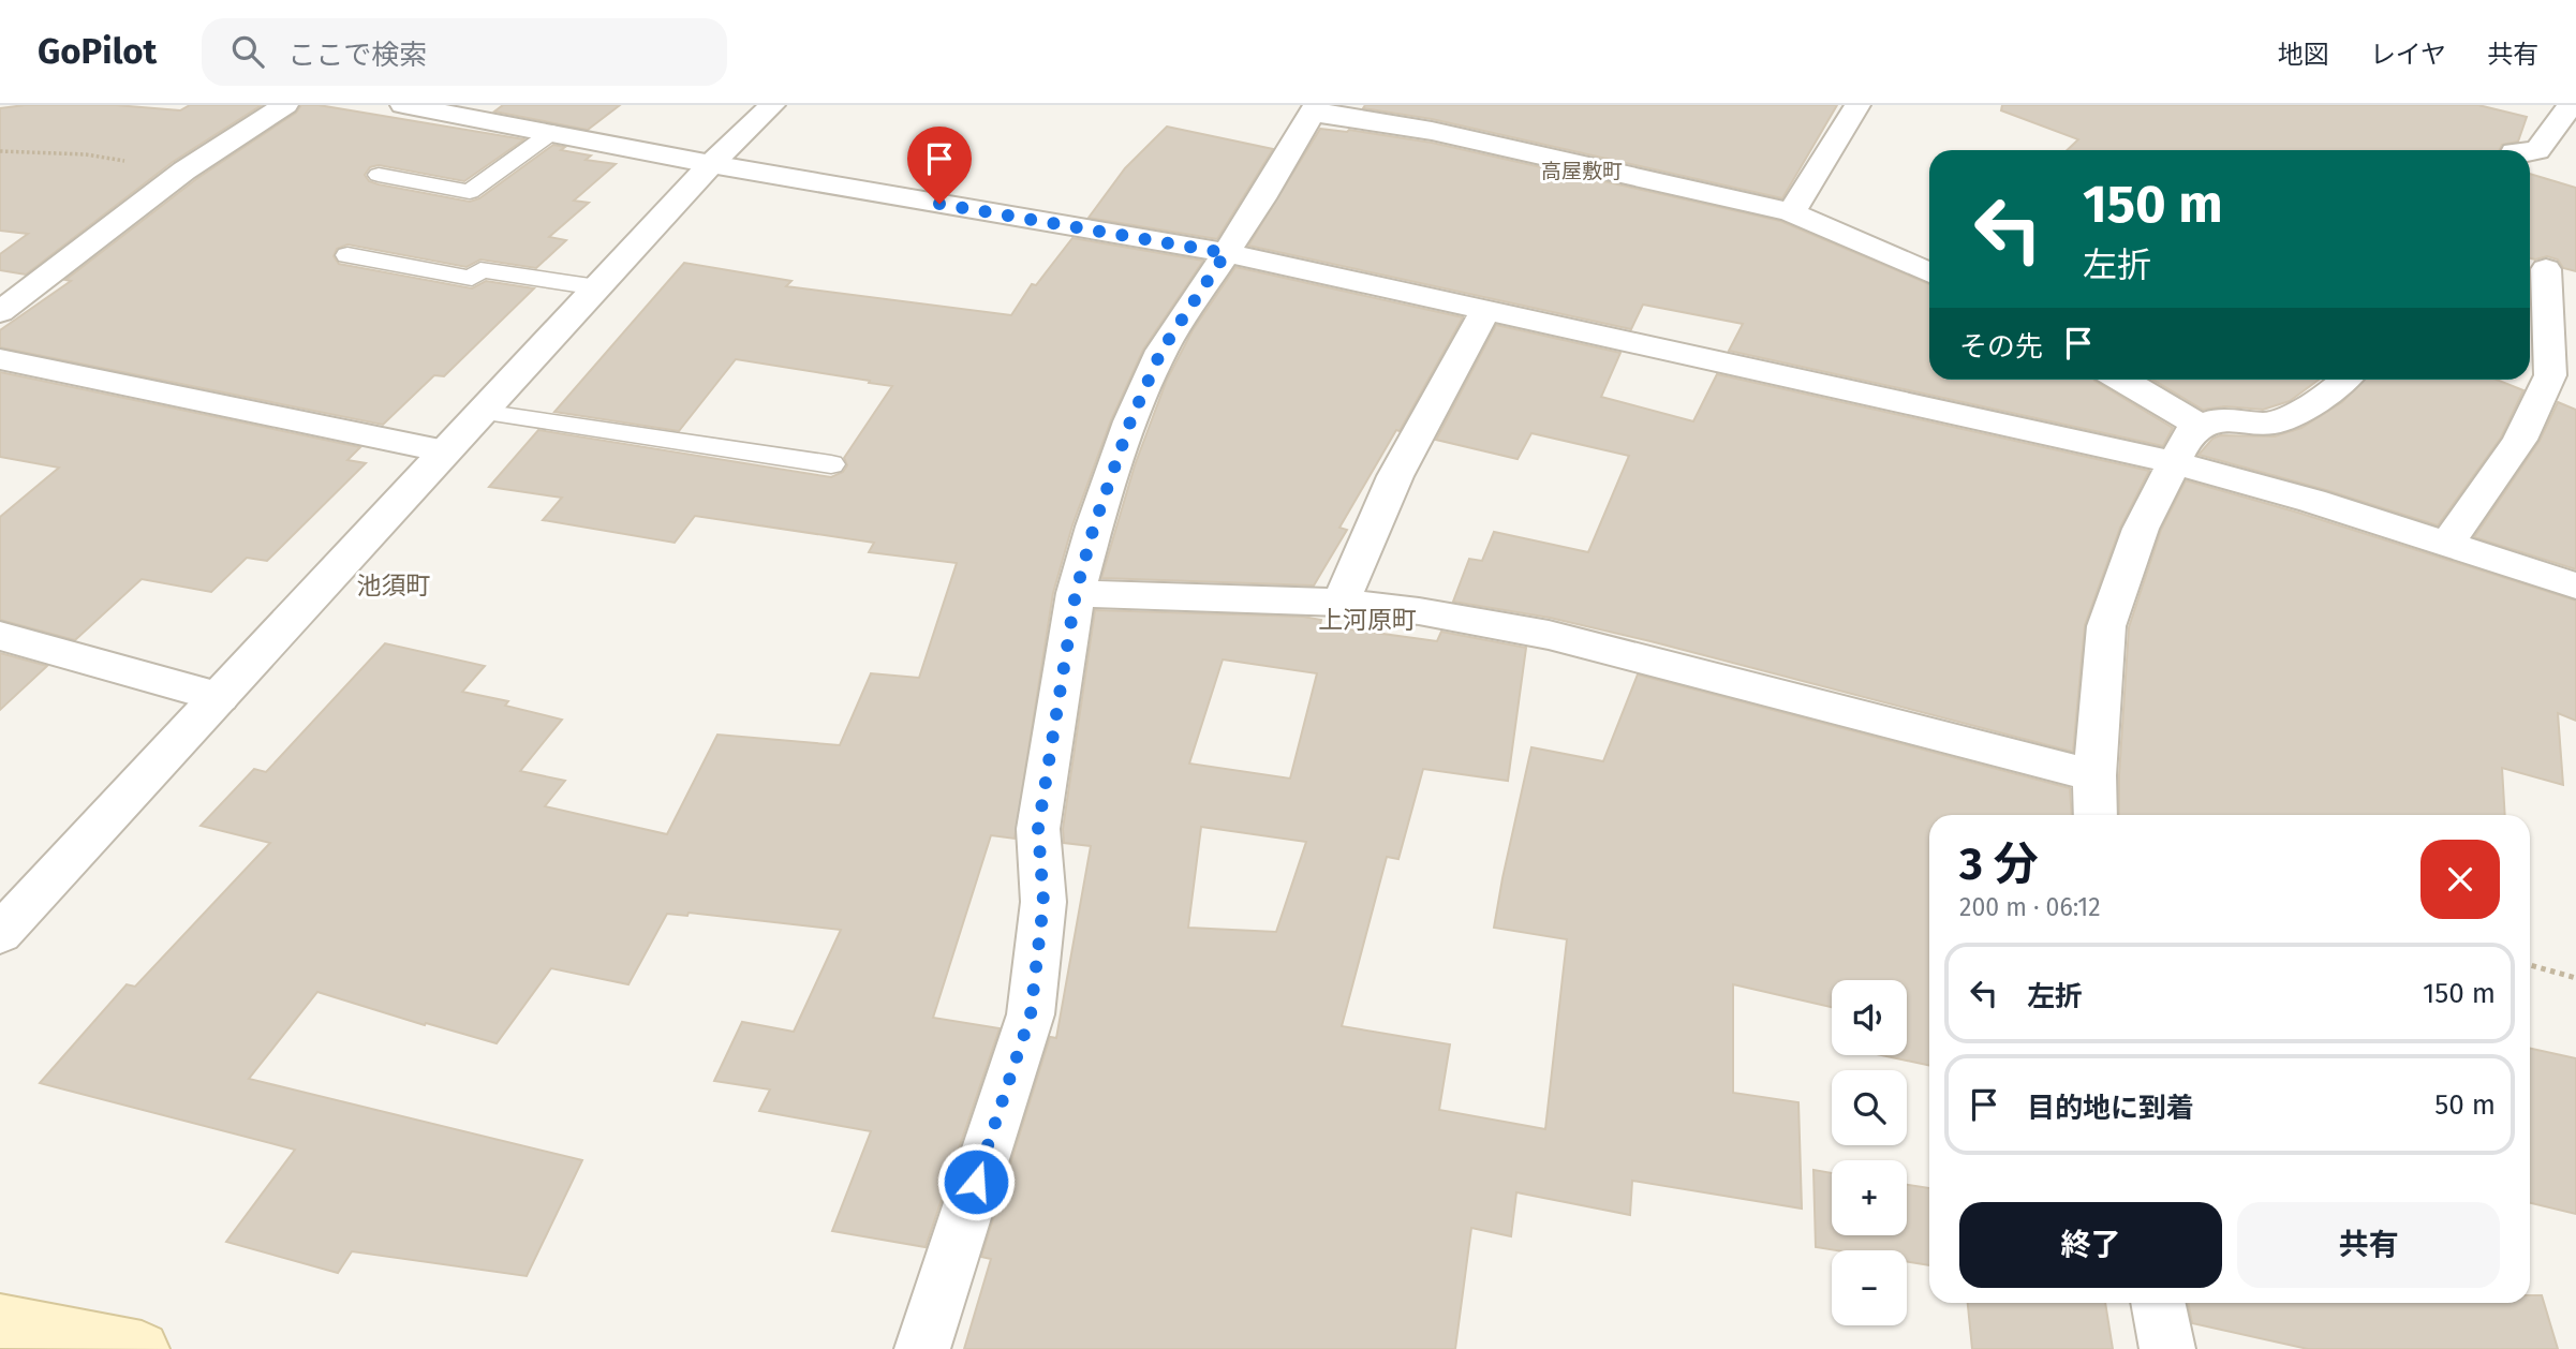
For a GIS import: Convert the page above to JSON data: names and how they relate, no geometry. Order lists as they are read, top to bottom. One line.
{"districts":["高屋敷町","池須町","上河原町"],"page":{"header":"GoPilot","search":"ここで検索","nav":["地図","レイヤ","共有"],"turn":["150 m","左折"],"then":"その先","heading":["3 分","200 m · 06:12"],"list":[{"name":"左折","value":"150 m"},{"name":"目的地に到着","value":"50 m"}],"map_buttons":["+","−"],"buttons":["終了","共有"]}}
